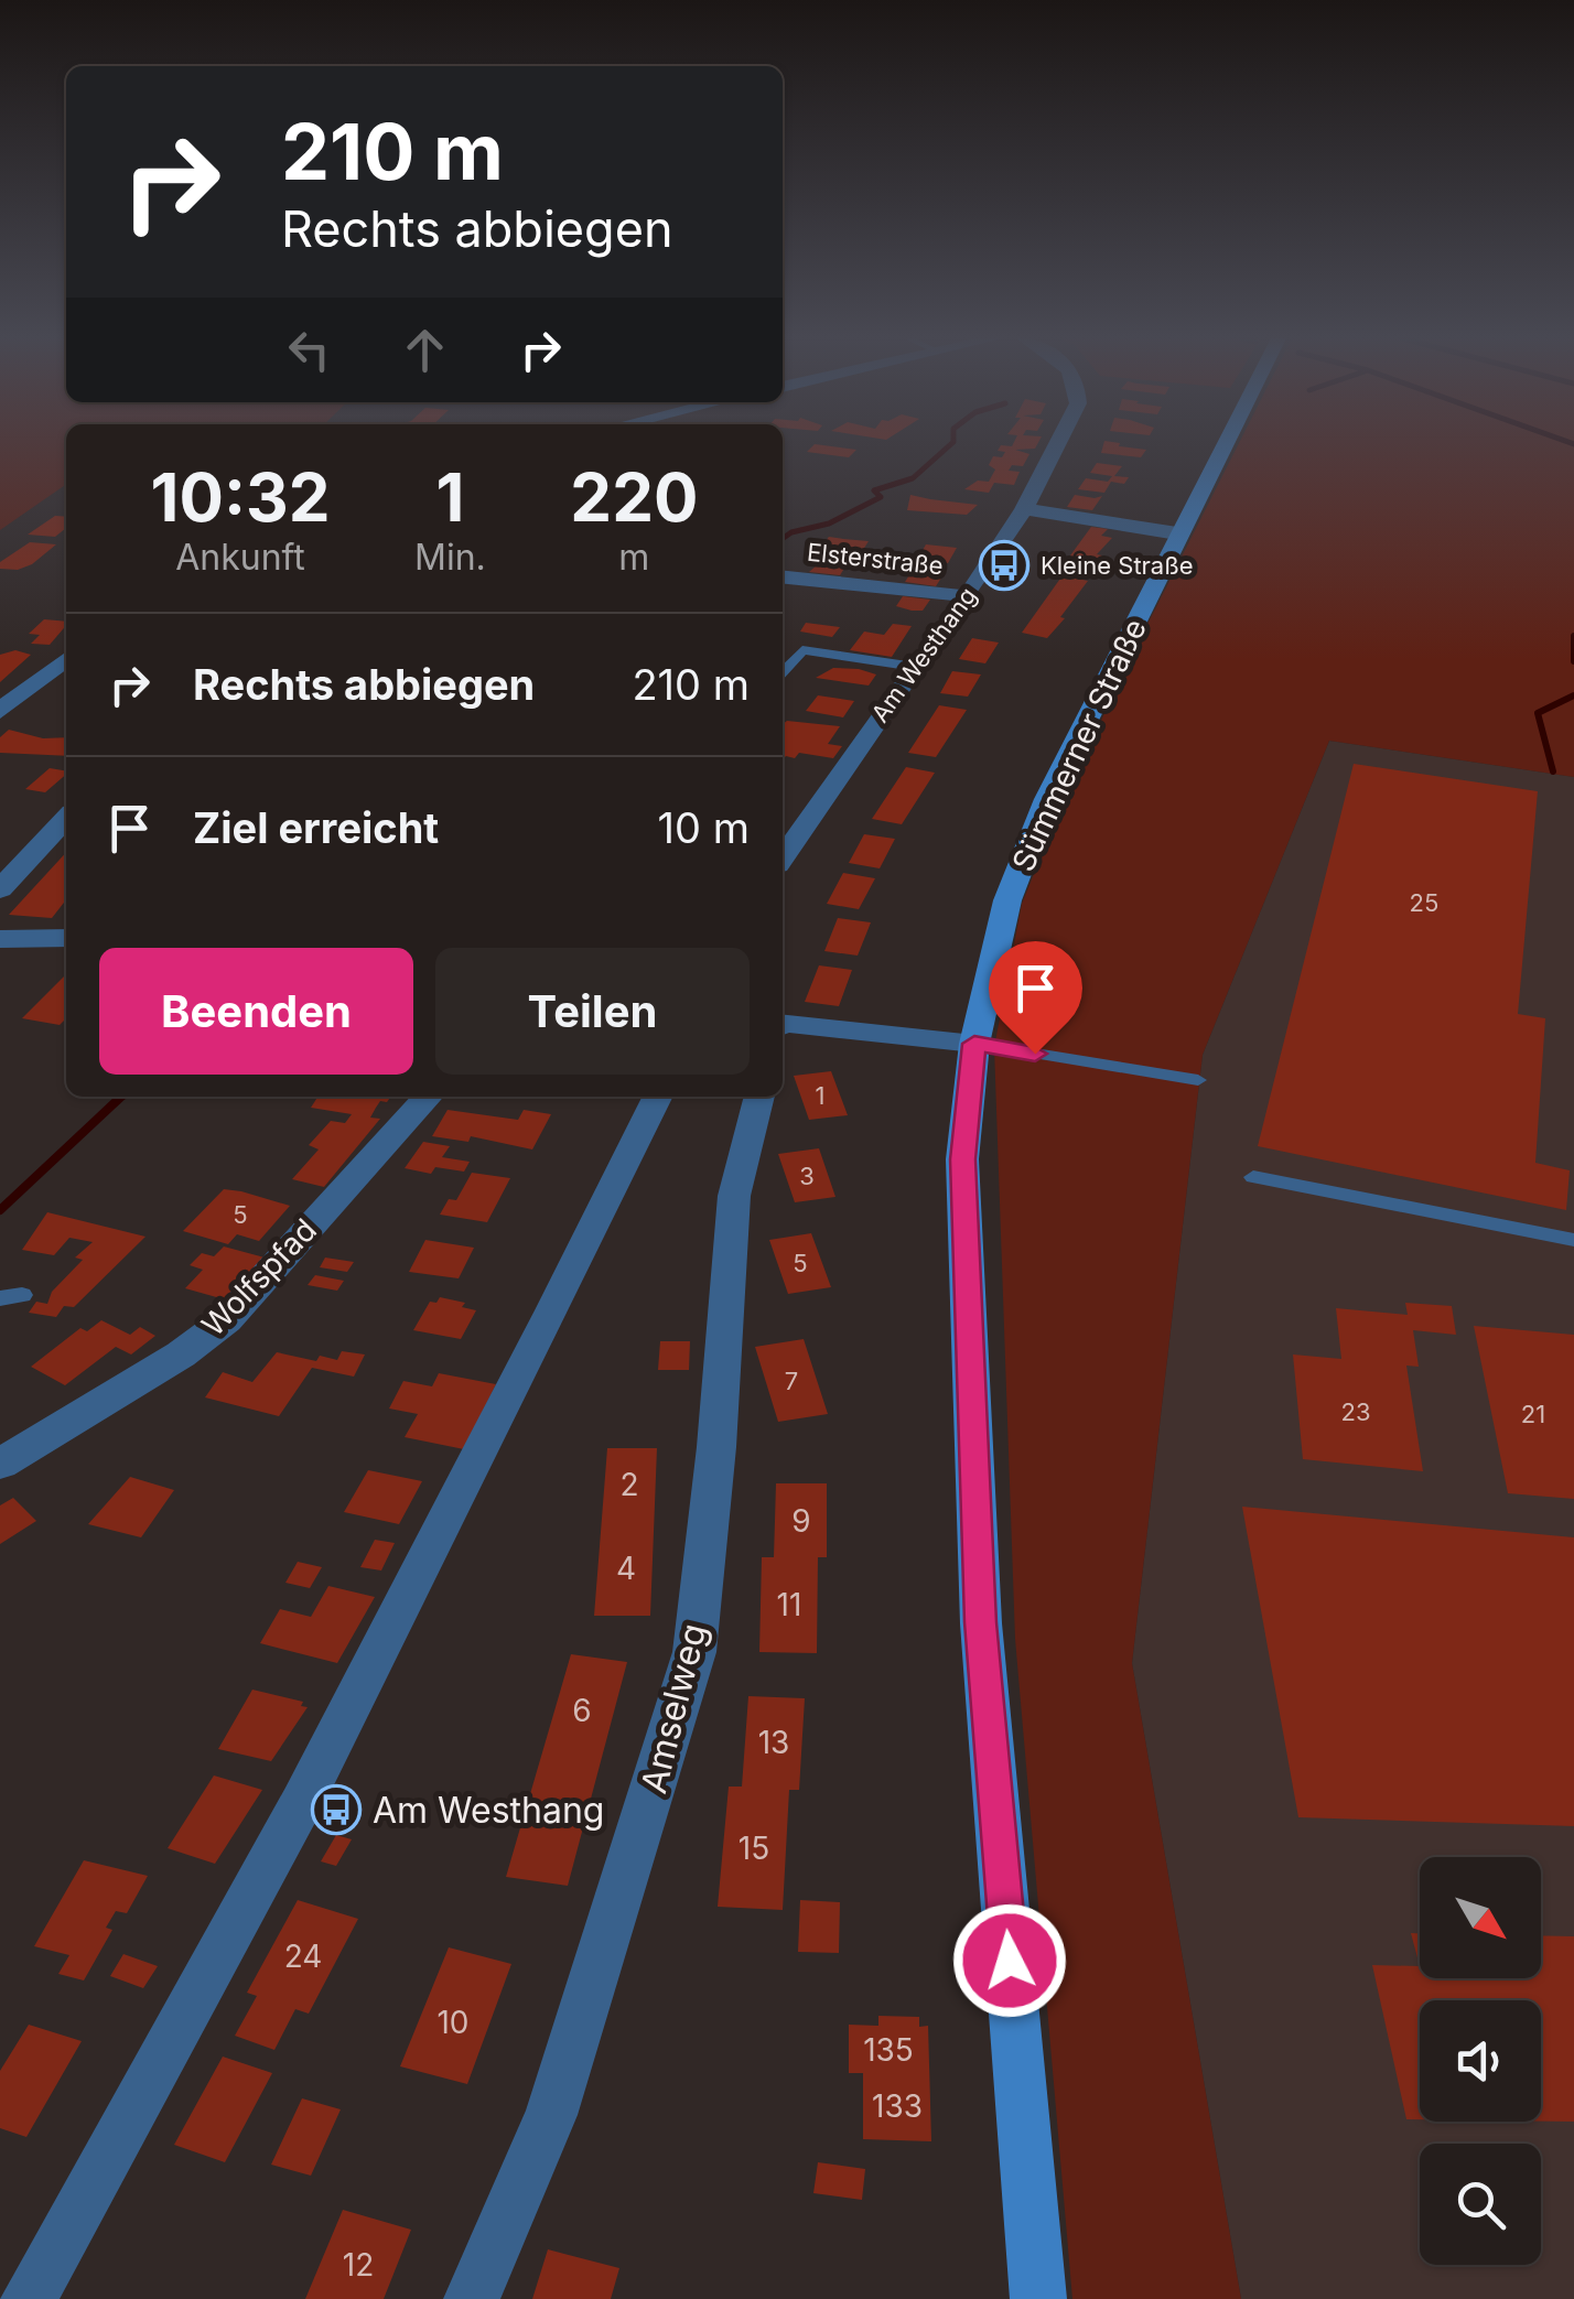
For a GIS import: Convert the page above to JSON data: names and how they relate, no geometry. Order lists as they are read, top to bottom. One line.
{"streets":{"main road":["Sümmerner Straße"],"street":["Elsterstraße","Am Westhang","Wolfspfad","Amselweg"]},"crossings":[["Elsterstraße","Am Westhang"]],"places":{"bus stop":["Kleine Straße","Am Westhang"]},"house_numbers":["25","1","3","5","5","7","23","21","2","9","4","11","6","13","15","24","10","135","133","12"],"north":"bottom right","page":{"turn":["210 m","Rechts abbiegen"],"eta":["10:32","Ankunft","1","Min.","220","m"],"list":[{"name":"Rechts abbiegen","value":"210 m"},{"name":"Ziel erreicht","value":"10 m"}],"buttons":["Beenden","Teilen"]}}
